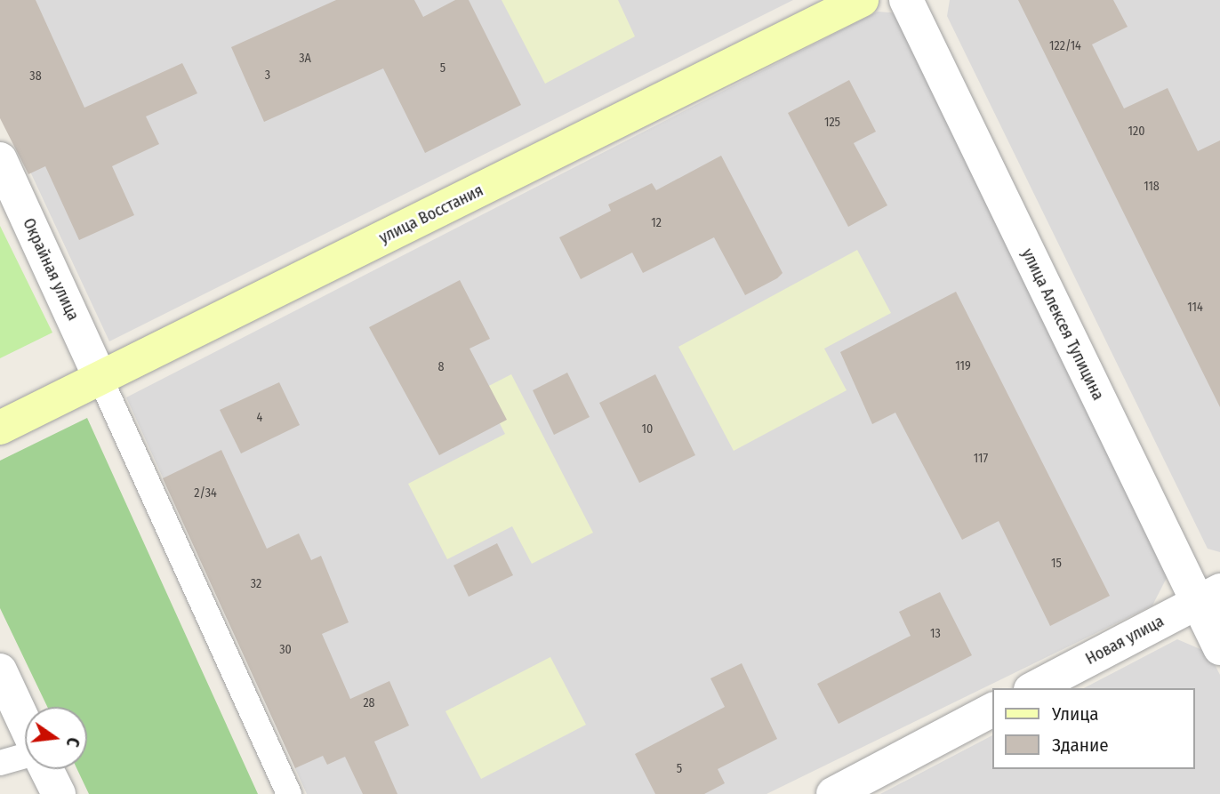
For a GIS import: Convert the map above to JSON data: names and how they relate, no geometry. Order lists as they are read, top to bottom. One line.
{"streets":{"street":["улица Восстания","Окрайная улица","улица Алексея Тупицина","Новая улица"]},"crossings":[["улица Восстания","Окрайная улица"],["улица Алексея Тупицина","Новая улица"]],"house_numbers":["122/14","3А","5","3","38","125","120","118","12","114","119","8","4","10","117","2/34","15","32","13","30","28","5"],"legend":["Улица","Здание"],"north":"right"}
